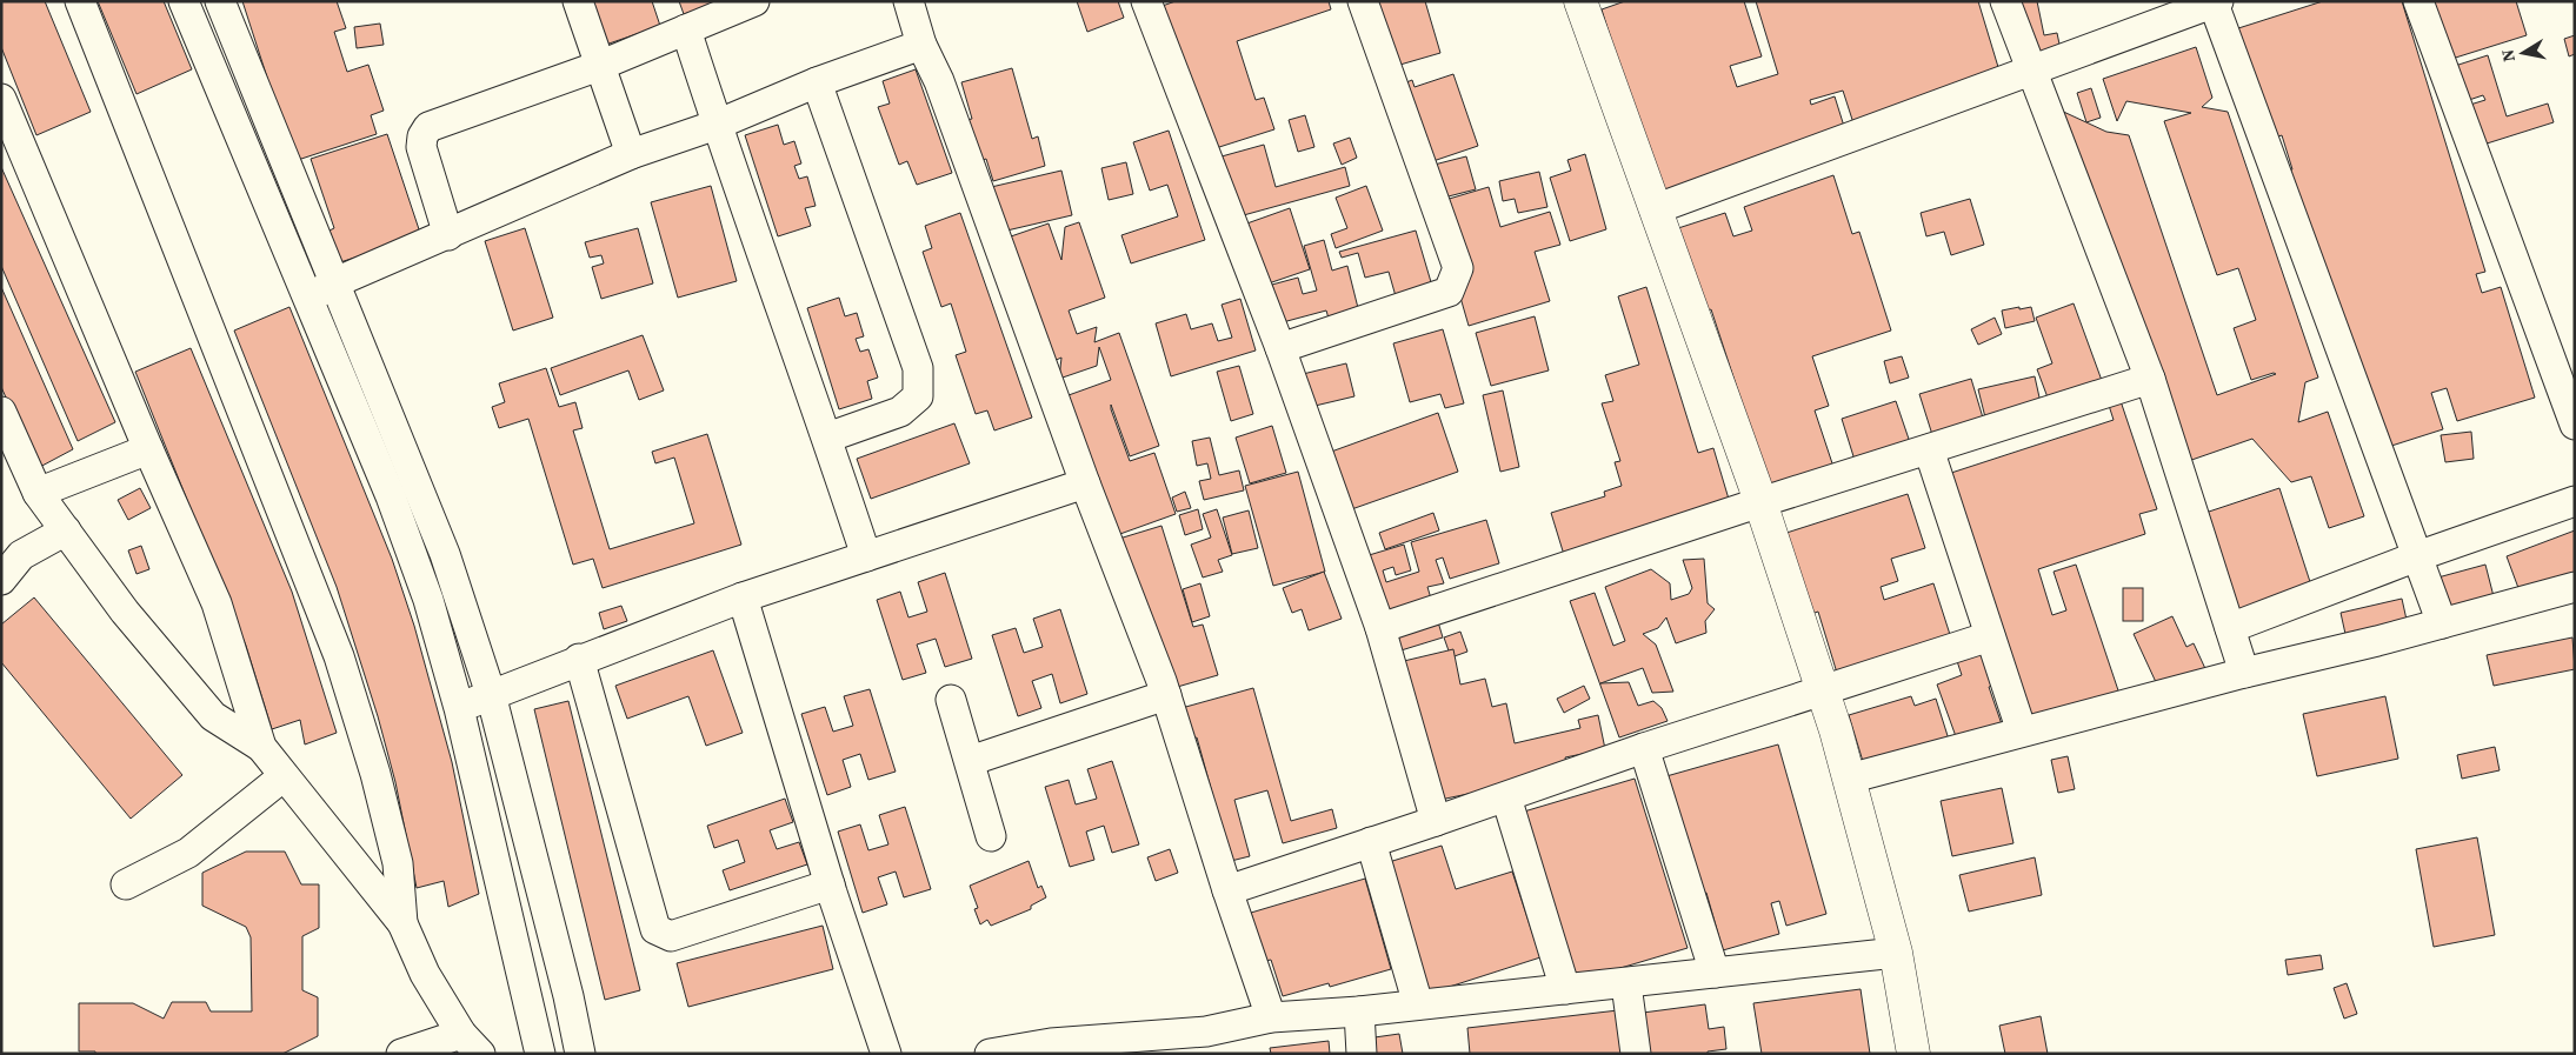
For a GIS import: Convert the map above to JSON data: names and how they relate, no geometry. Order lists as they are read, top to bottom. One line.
{"north":"left"}
